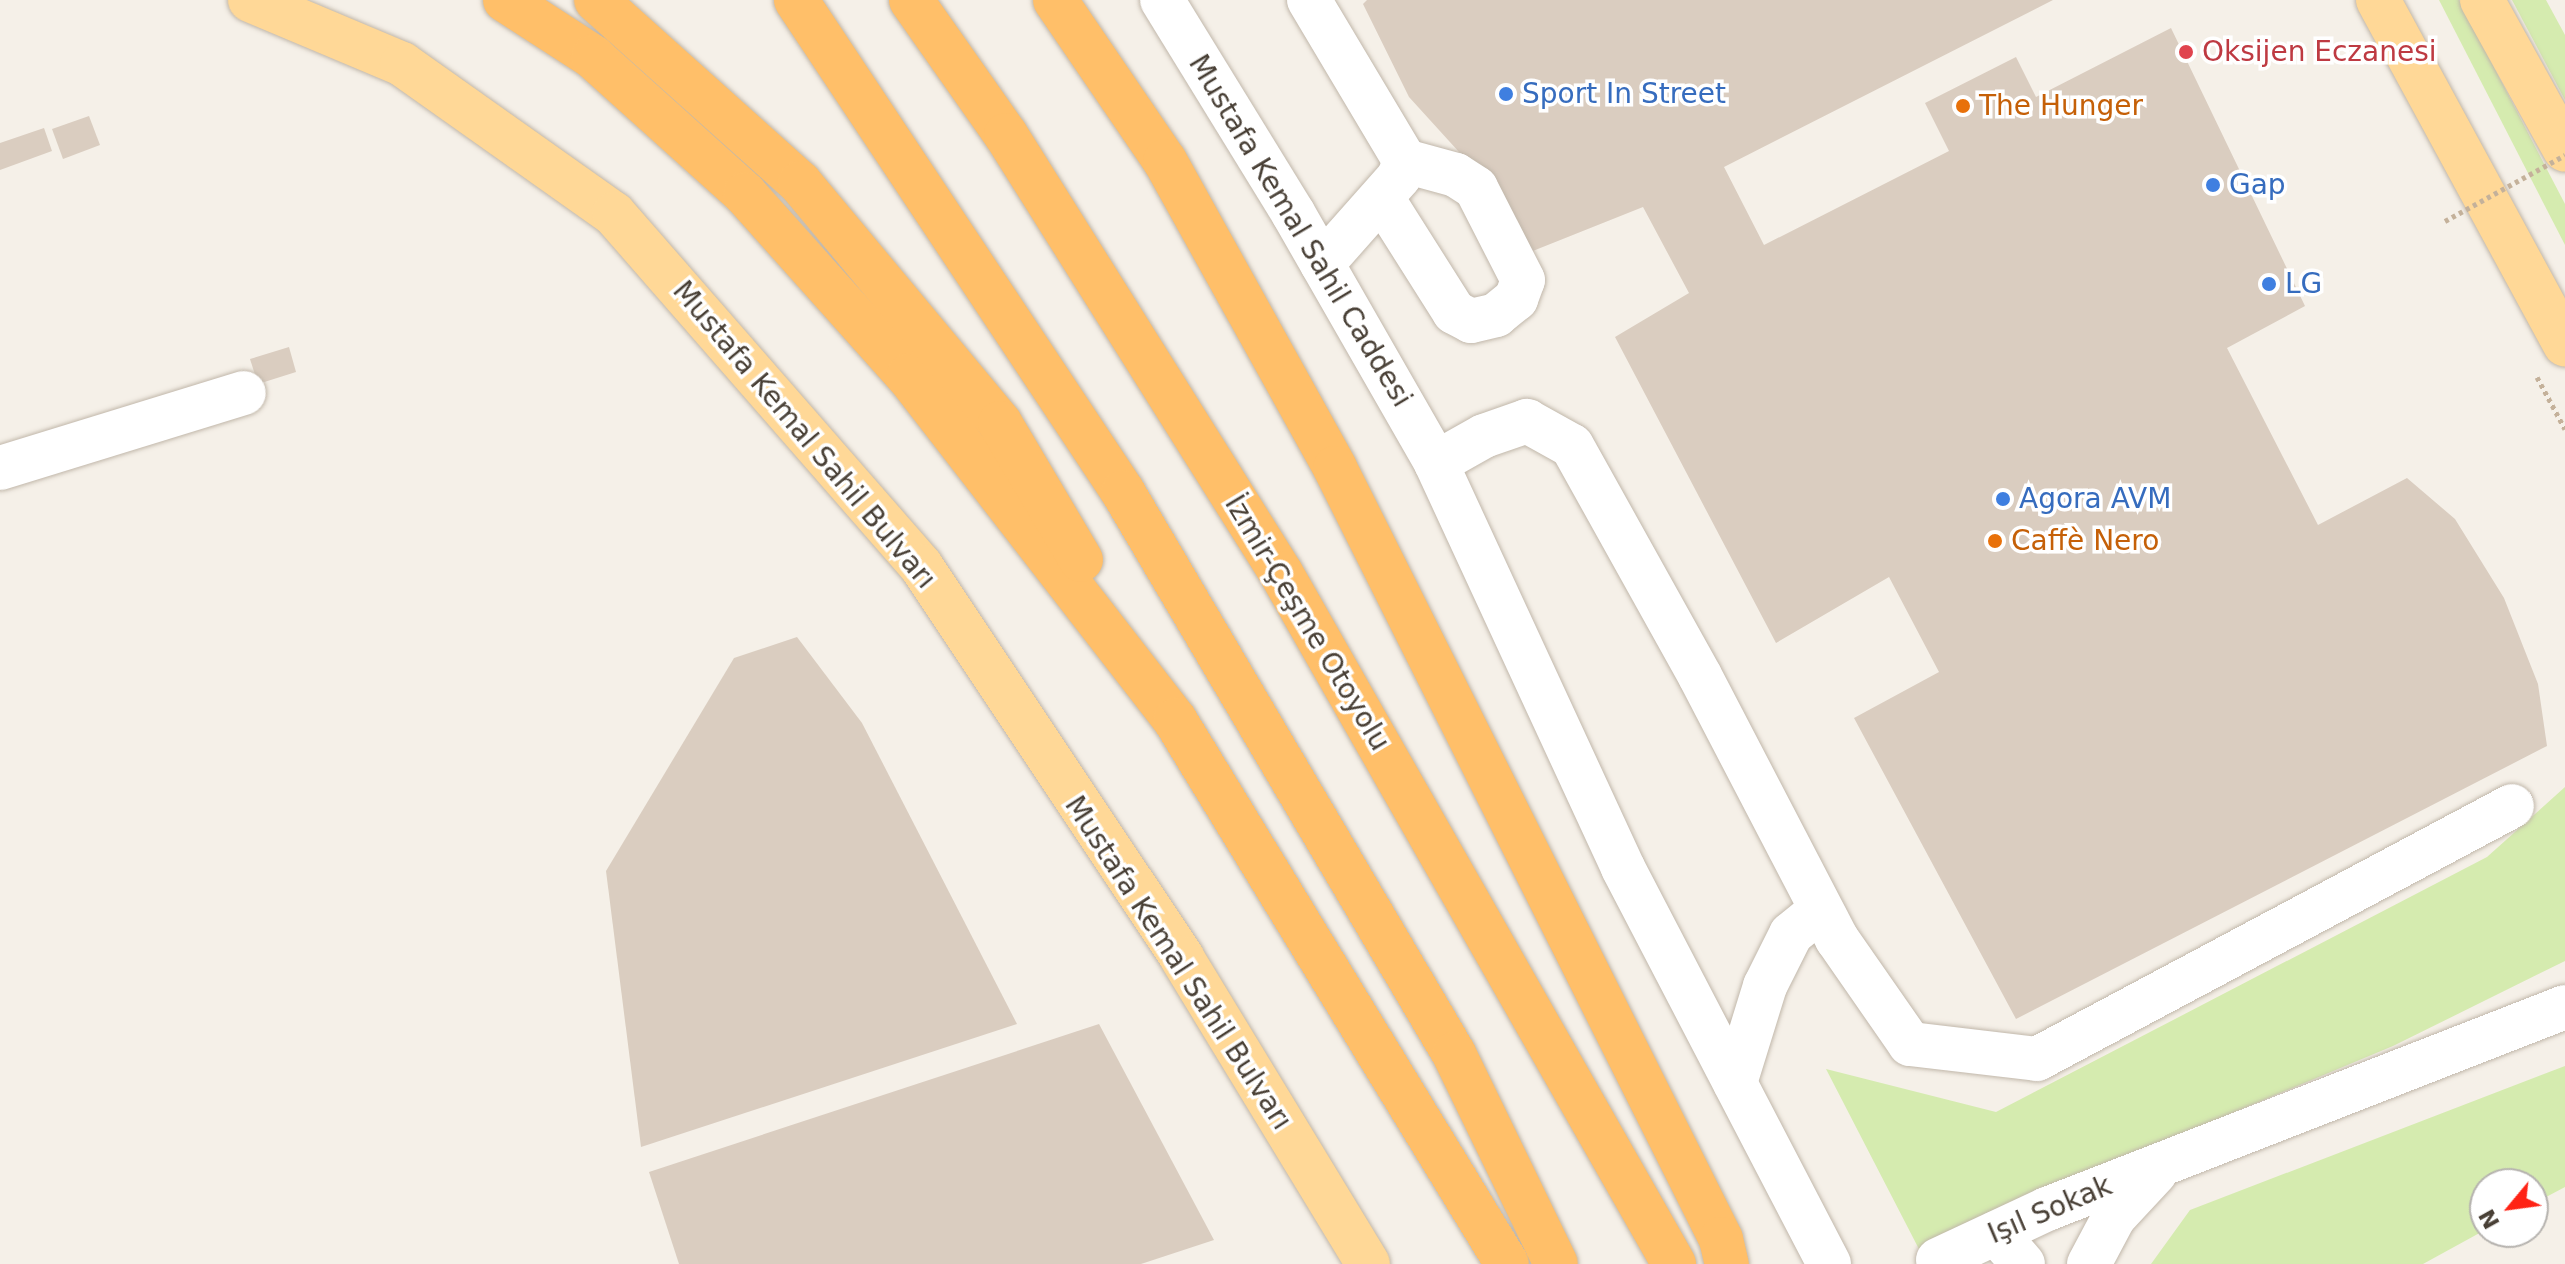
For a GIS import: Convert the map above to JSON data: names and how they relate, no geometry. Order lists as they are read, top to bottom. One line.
{"streets":{"highway":["İzmir-Çeşme Otoyolu"],"main road":["Mustafa Kemal Sahil Bulvarı"],"street":["Mustafa Kemal Sahil Caddesi","Işıl Sokak"]},"places":["Oksijen Eczanesi","Sport In Street","The Hunger","Gap","LG","Agora AVM","Caffè Nero"],"north":"bottom left"}
